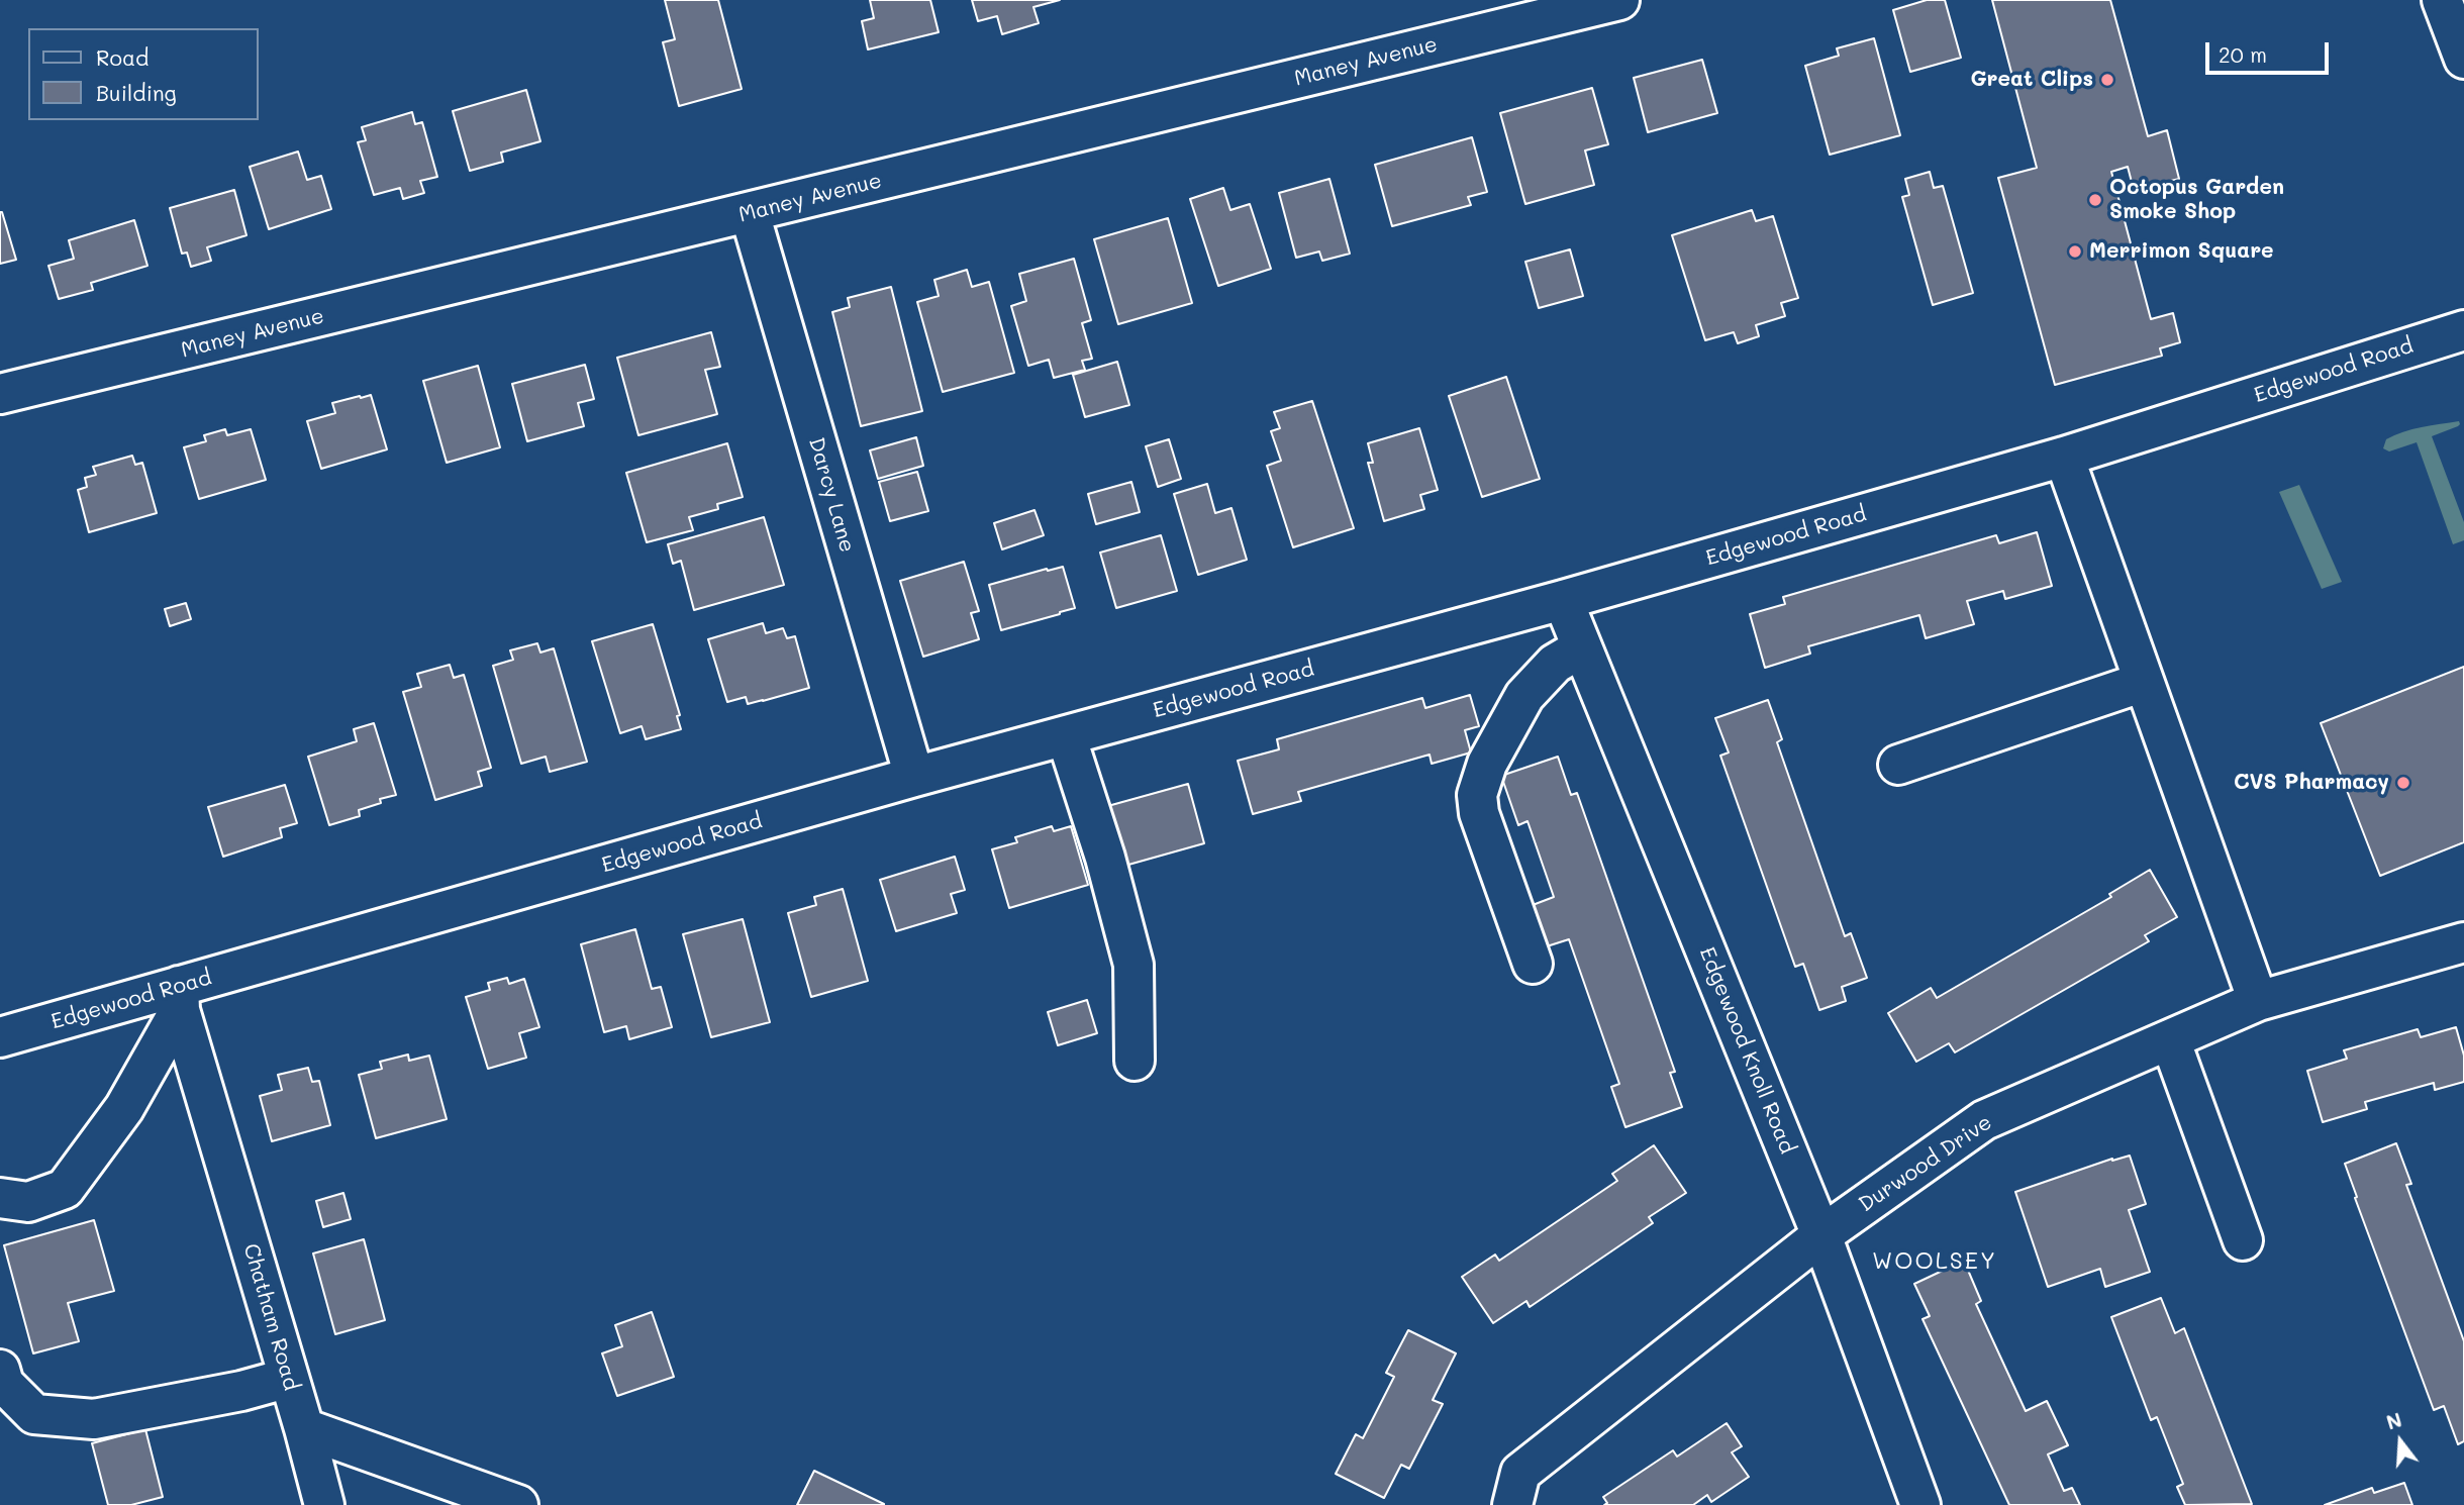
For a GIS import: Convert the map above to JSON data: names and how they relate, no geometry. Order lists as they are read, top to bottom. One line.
{"streets":{"street":["Maney Avenue","Edgewood Road","Darcy Lane","Edgewood Knoll Road","Durwood Drive","Chatham Road"]},"crossings":[["Maney Avenue","Darcy Lane"],["Edgewood Road","Darcy Lane"],["Edgewood Road","Edgewood Knoll Road"],["Edgewood Road","Chatham Road"],["Edgewood Knoll Road","Durwood Drive"]],"districts":["WOOLSEY"],"places":["Great Clips","Octopus Garden Smoke Shop","Merrimon Square","CVS Pharmacy"],"legend":["Road","Building"],"scale_bar":"20 m","north":"top"}
